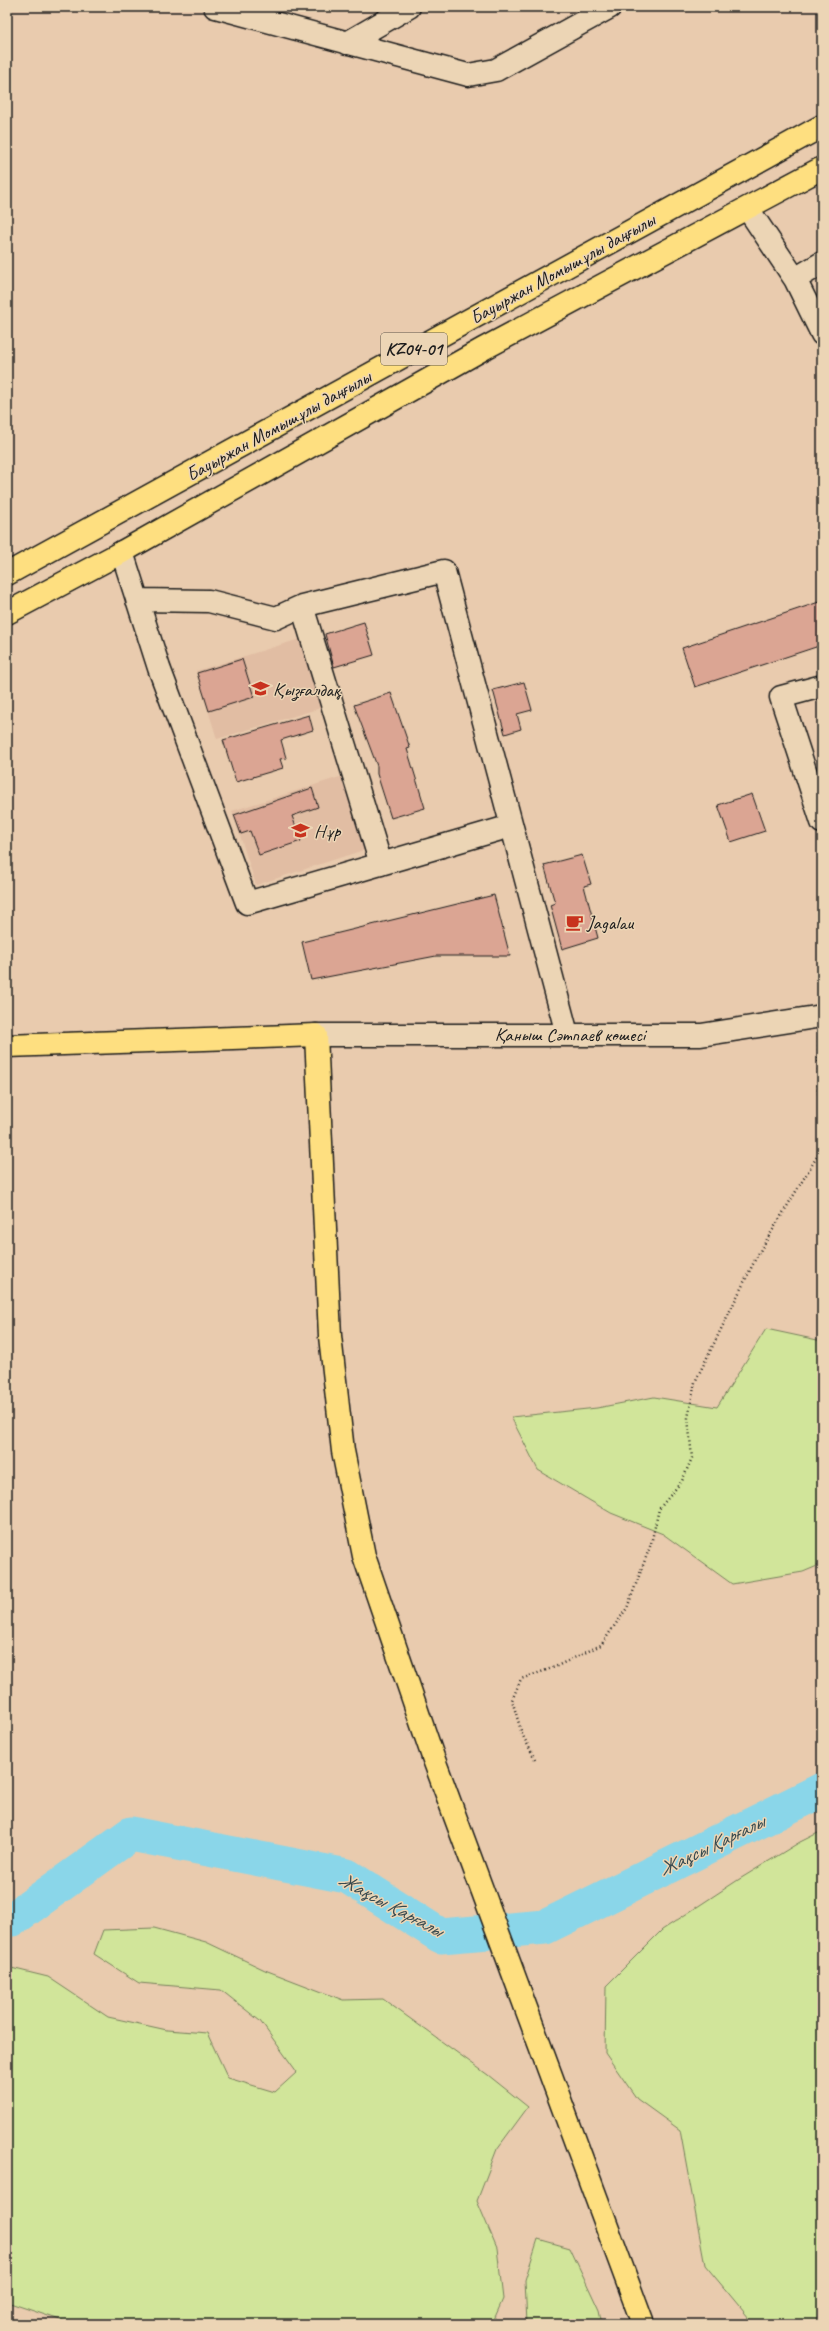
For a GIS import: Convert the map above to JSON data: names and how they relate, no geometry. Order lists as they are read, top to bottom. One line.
{"streets":{"main road":["Бауыржан Момышұлы даңғылы","KZ04-01"],"street":["Қаныш Сәтпаев көшесі"]},"water":["Жақсы Қарғалы"],"places":{"school or university":["Қызғалдақ","Нұр"],"cafe":["Jagalau"]}}
